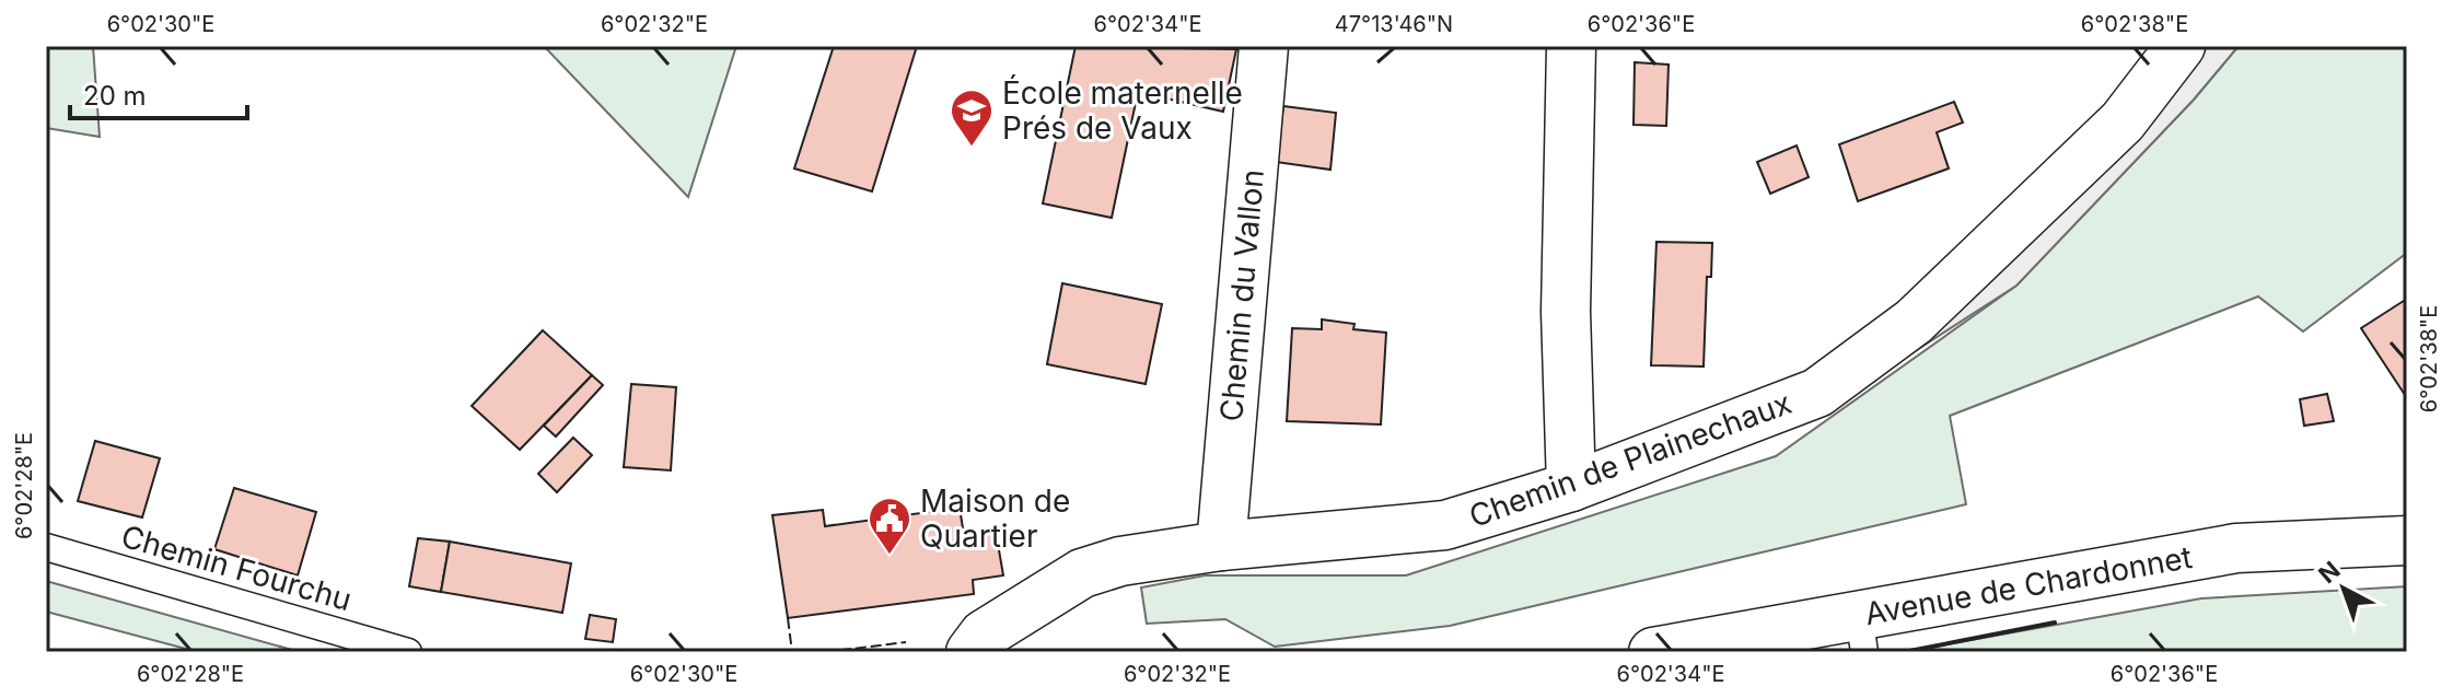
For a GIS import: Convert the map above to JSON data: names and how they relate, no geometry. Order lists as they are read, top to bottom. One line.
{"streets":{"street":["Chemin du Vallon","Chemin de Plainechaux","Avenue de Chardonnet"],"lane":["Chemin Fourchu"]},"crossings":[["Chemin du Vallon","Chemin de Plainechaux"]],"places":{"school or university":["École maternelle Prés de Vaux"],"public building":["Maison de Quartier"]},"scale_bar":"20 m","north":"top left","coordinates":["6°02'30\"E","6°02'32\"E","6°02'34\"E","47°13'46\"N","6°02'36\"E","6°02'38\"E","6°02'28\"E"]}
